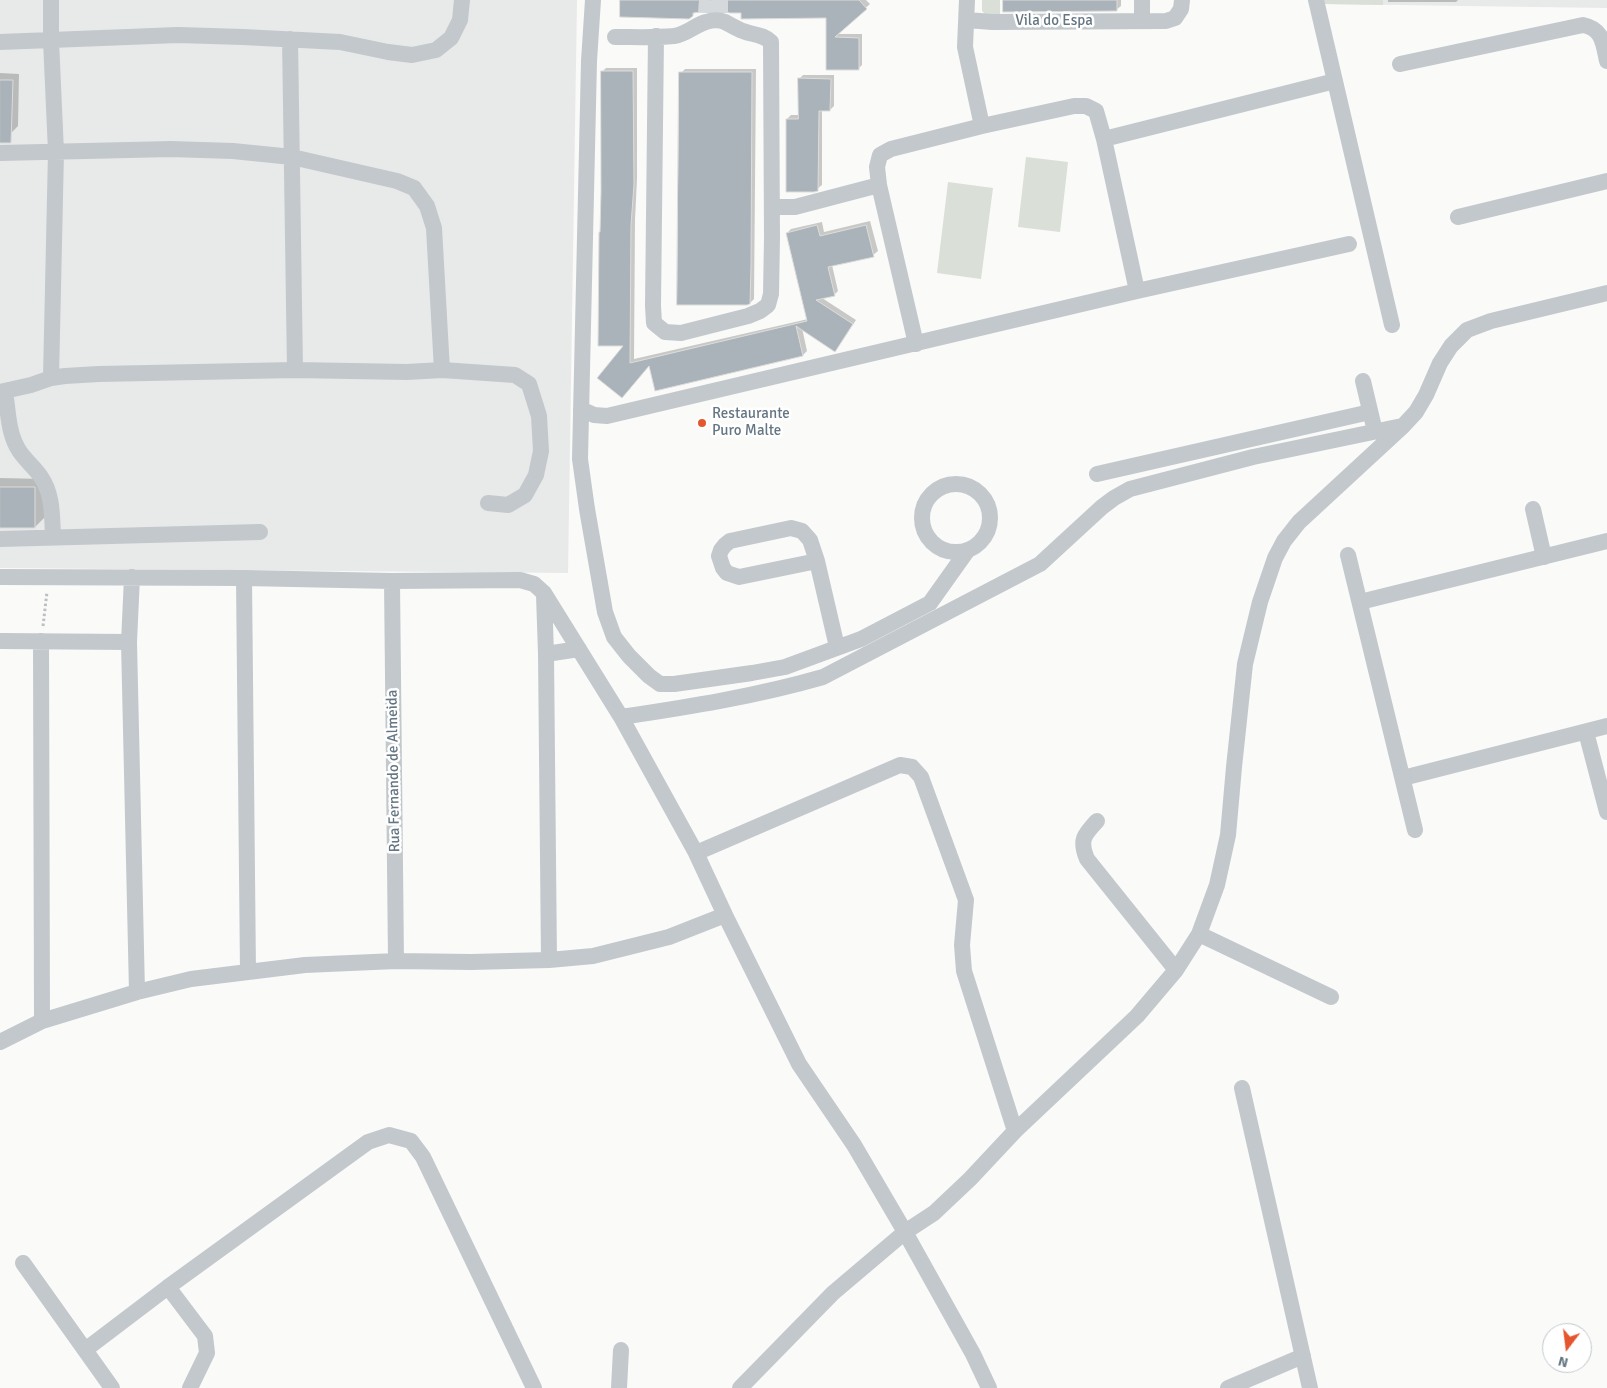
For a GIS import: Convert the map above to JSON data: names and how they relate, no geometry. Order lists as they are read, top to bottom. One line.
{"streets":{"street":["Vila do Espa","Rua Fernando de Almeida"]},"places":["Restaurante Puro Malte"],"north":"bottom"}
